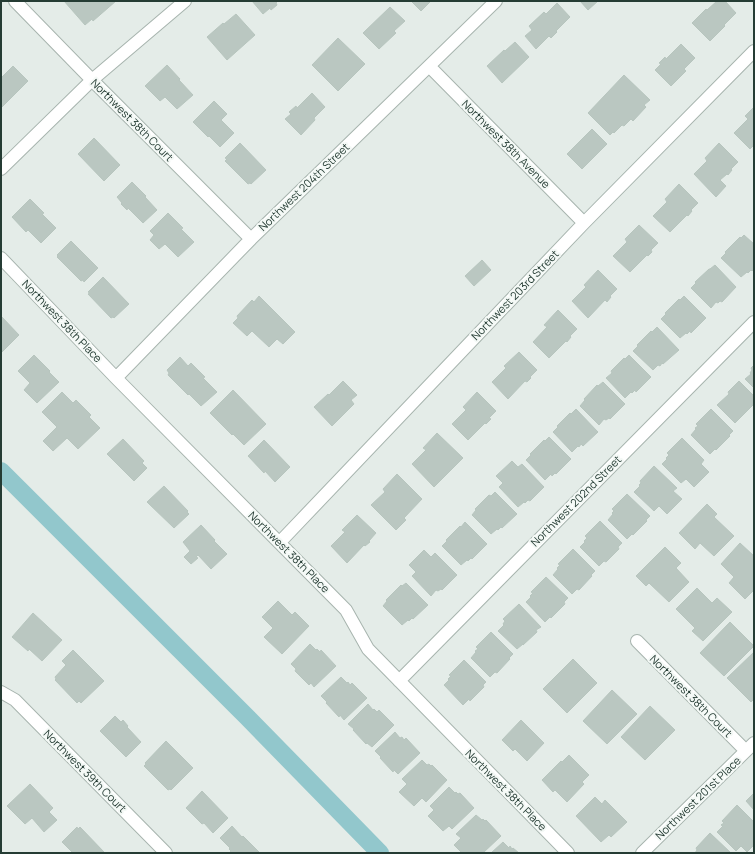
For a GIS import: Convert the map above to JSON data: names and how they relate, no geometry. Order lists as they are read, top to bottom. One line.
{"streets":{"street":["Northwest 38th Court","Northwest 38th Avenue","Northwest 204th Street","Northwest 203rd Street","Northwest 38th Place","Northwest 202nd Street","Northwest 39th Court","Northwest 201st Place"]},"crossings":[["Northwest 38th Court","Northwest 204th Street"],["Northwest 38th Court","Northwest 201st Place"],["Northwest 38th Avenue","Northwest 204th Street"],["Northwest 38th Avenue","Northwest 203rd Street"],["Northwest 204th Street","Northwest 38th Place"],["Northwest 203rd Street","Northwest 38th Place"],["Northwest 38th Place","Northwest 202nd Street"]]}
